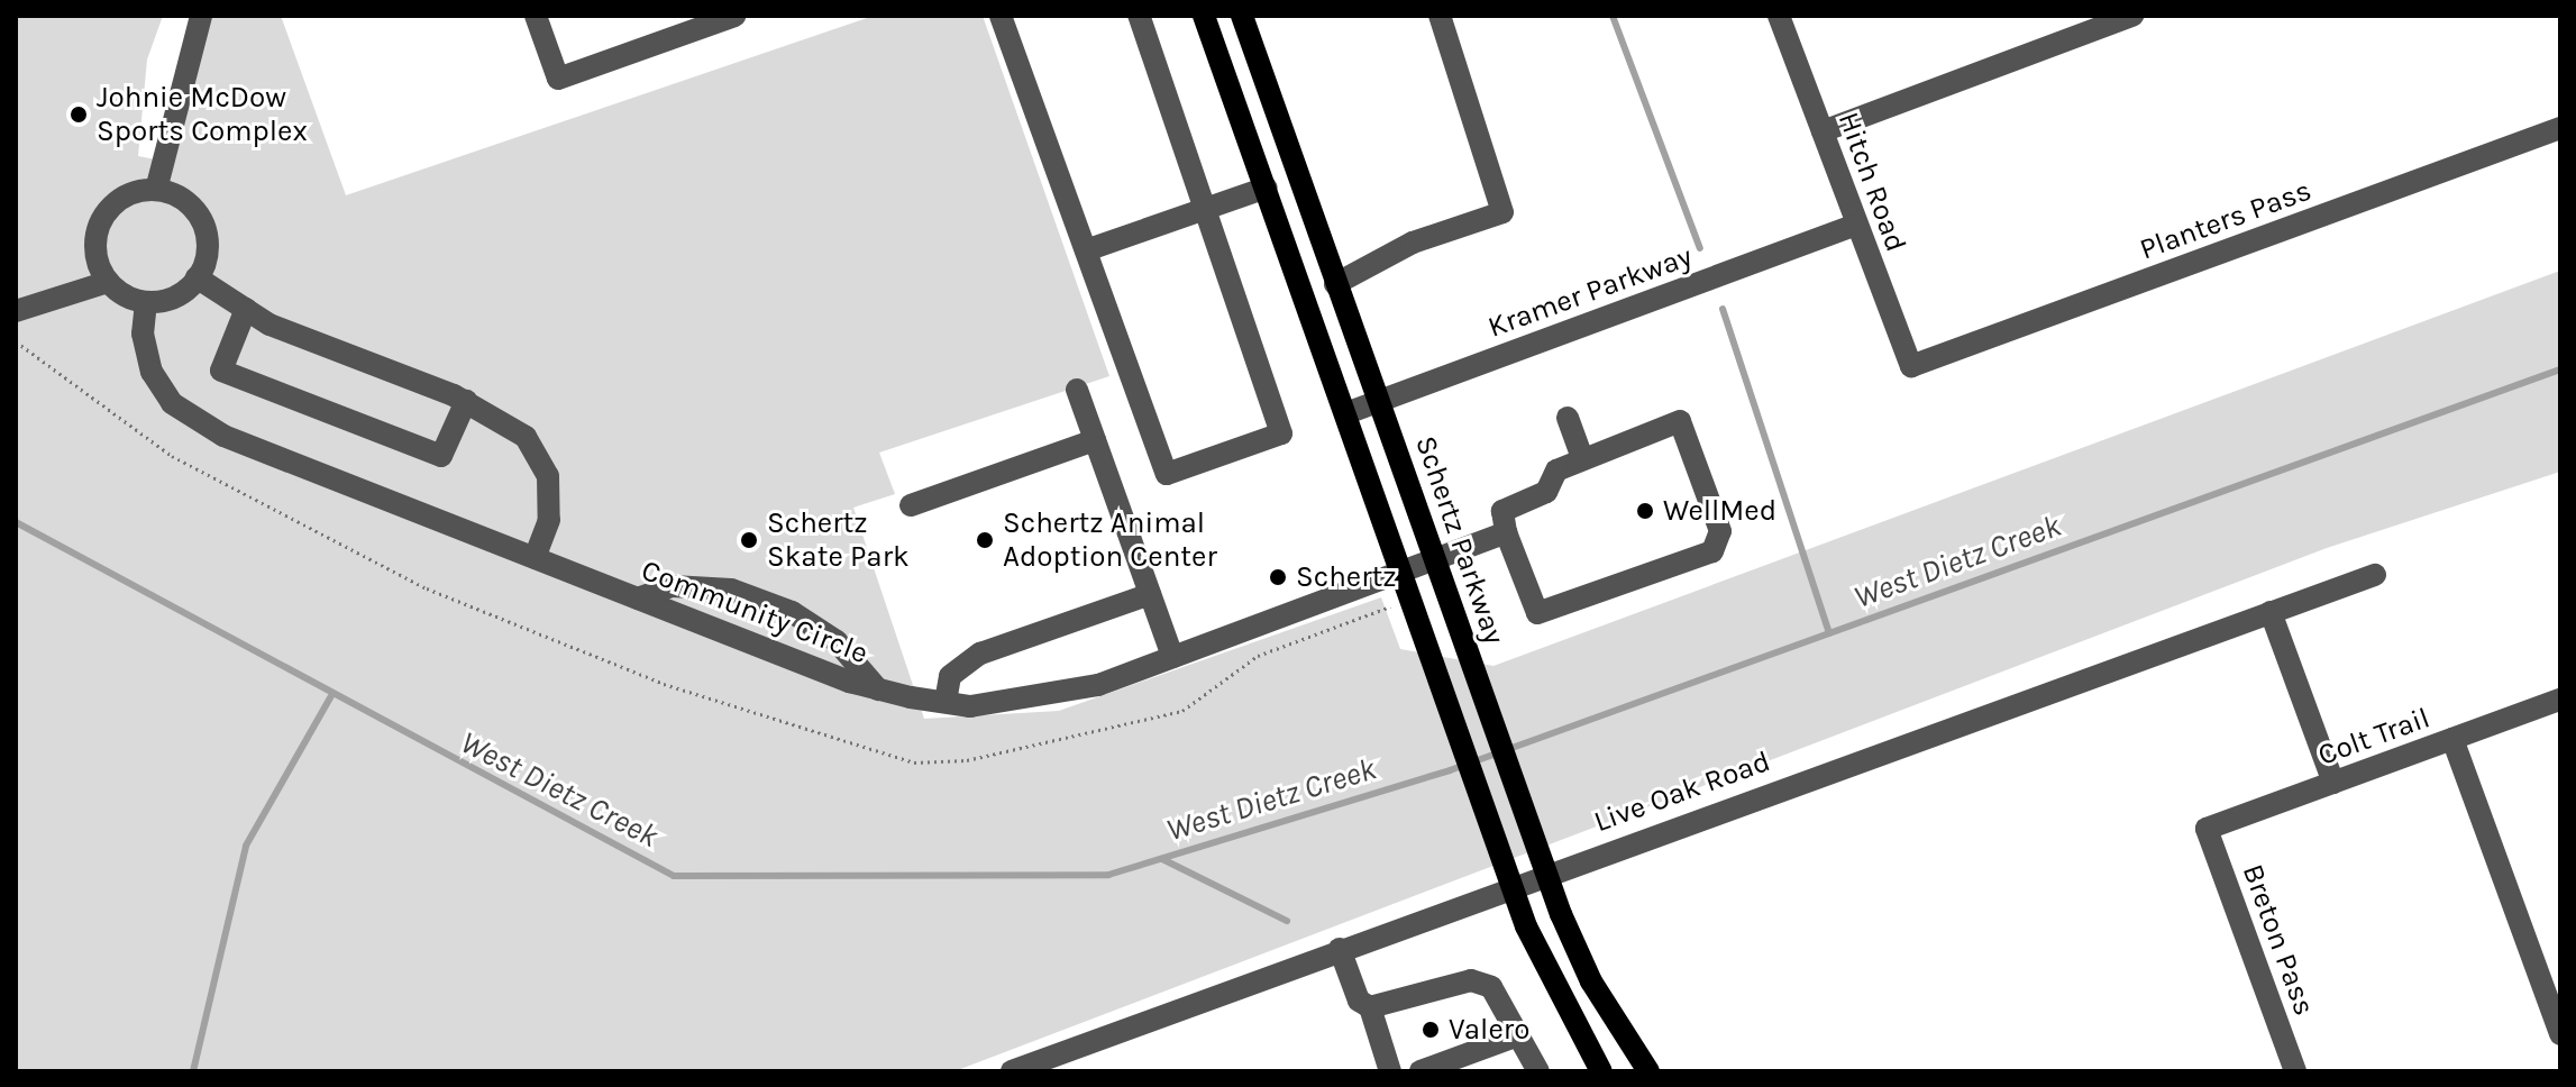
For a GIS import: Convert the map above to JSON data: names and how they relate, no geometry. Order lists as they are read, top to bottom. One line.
{"streets":{"main road":["Schertz Parkway"],"street":["Hitch Road","Planters Pass","Kramer Parkway","Community Circle","Colt Trail","Live Oak Road","Breton Pass"]},"crossings":[["Hitch Road","Planters Pass"],["Hitch Road","Kramer Parkway"],["Kramer Parkway","Schertz Parkway"],["Schertz Parkway","Community Circle"],["Schertz Parkway","Live Oak Road"],["Colt Trail","Breton Pass"]],"water":["West Dietz Creek"],"places":["Johnie McDow Sports Complex","WellMed","Schertz Skate Park","Schertz Animal Adoption Center","Schertz","Valero"]}
